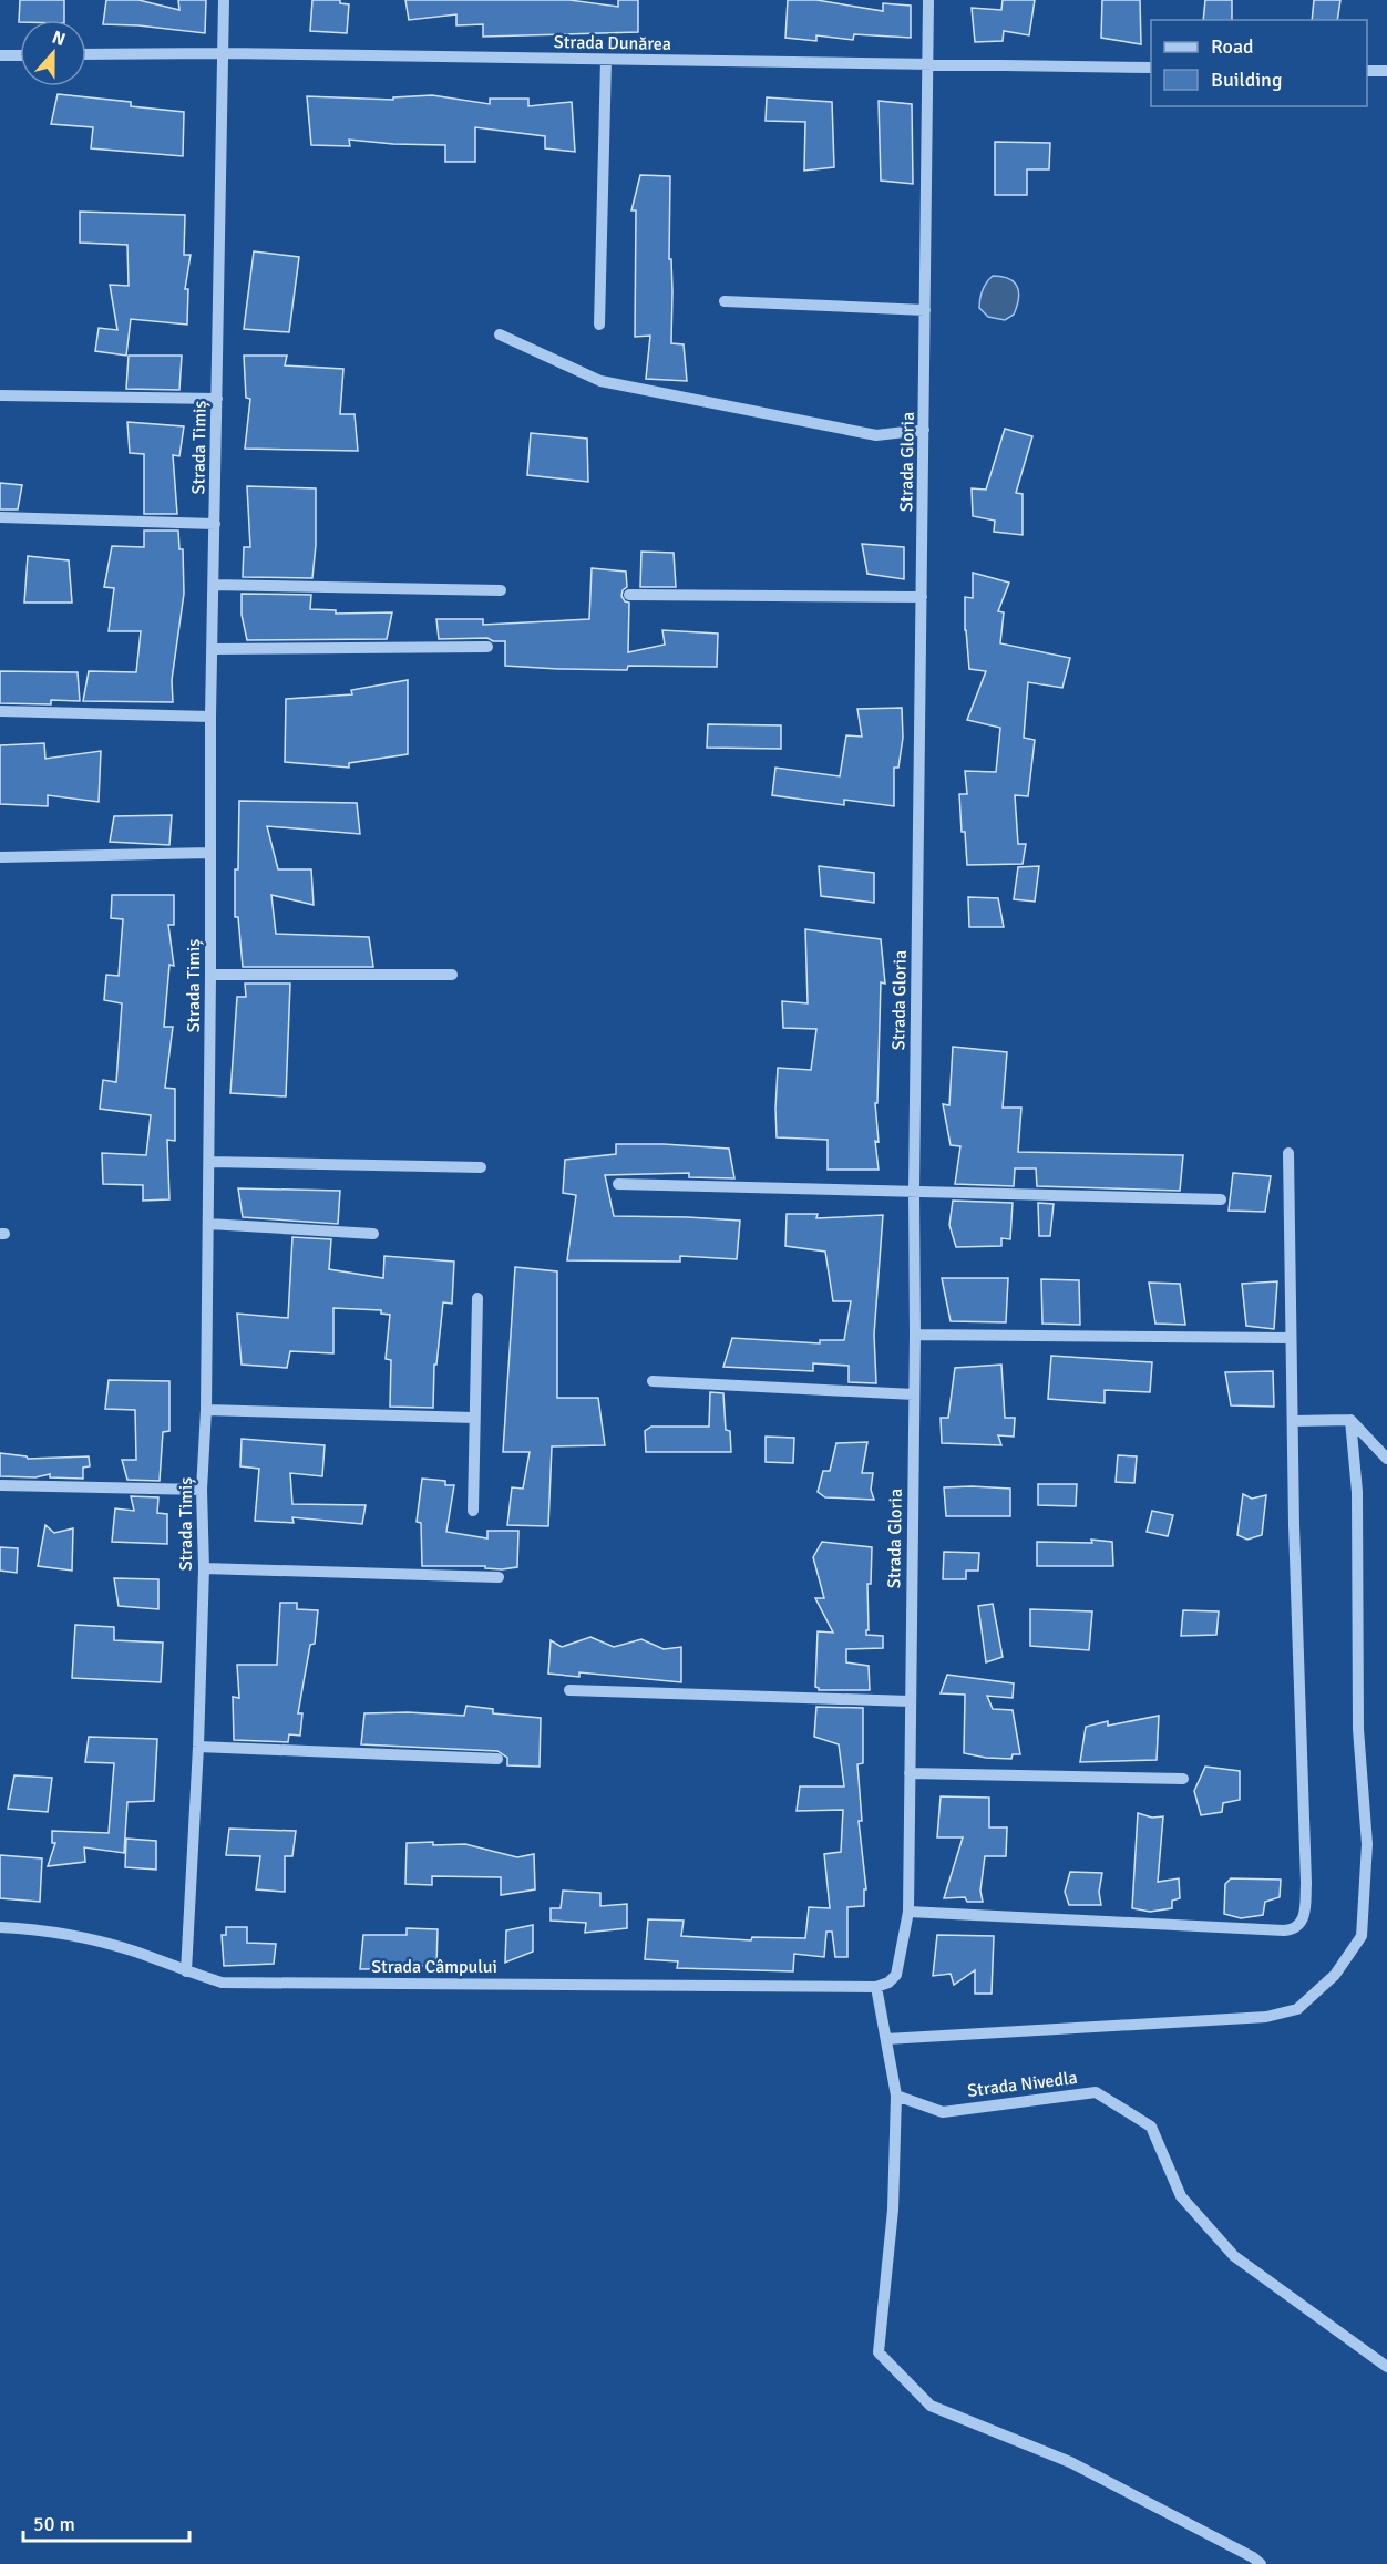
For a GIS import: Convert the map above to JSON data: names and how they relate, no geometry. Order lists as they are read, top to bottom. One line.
{"streets":{"street":["Strada Dunărea","Strada Timiș","Strada Gloria","Strada Câmpului","Strada Nivedla"]},"crossings":[["Strada Dunărea","Strada Timiș"],["Strada Dunărea","Strada Gloria"],["Strada Timiș","Strada Câmpului"],["Strada Gloria","Strada Câmpului"]],"legend":["Road","Building"],"scale_bar":"50 m","north":"top"}
